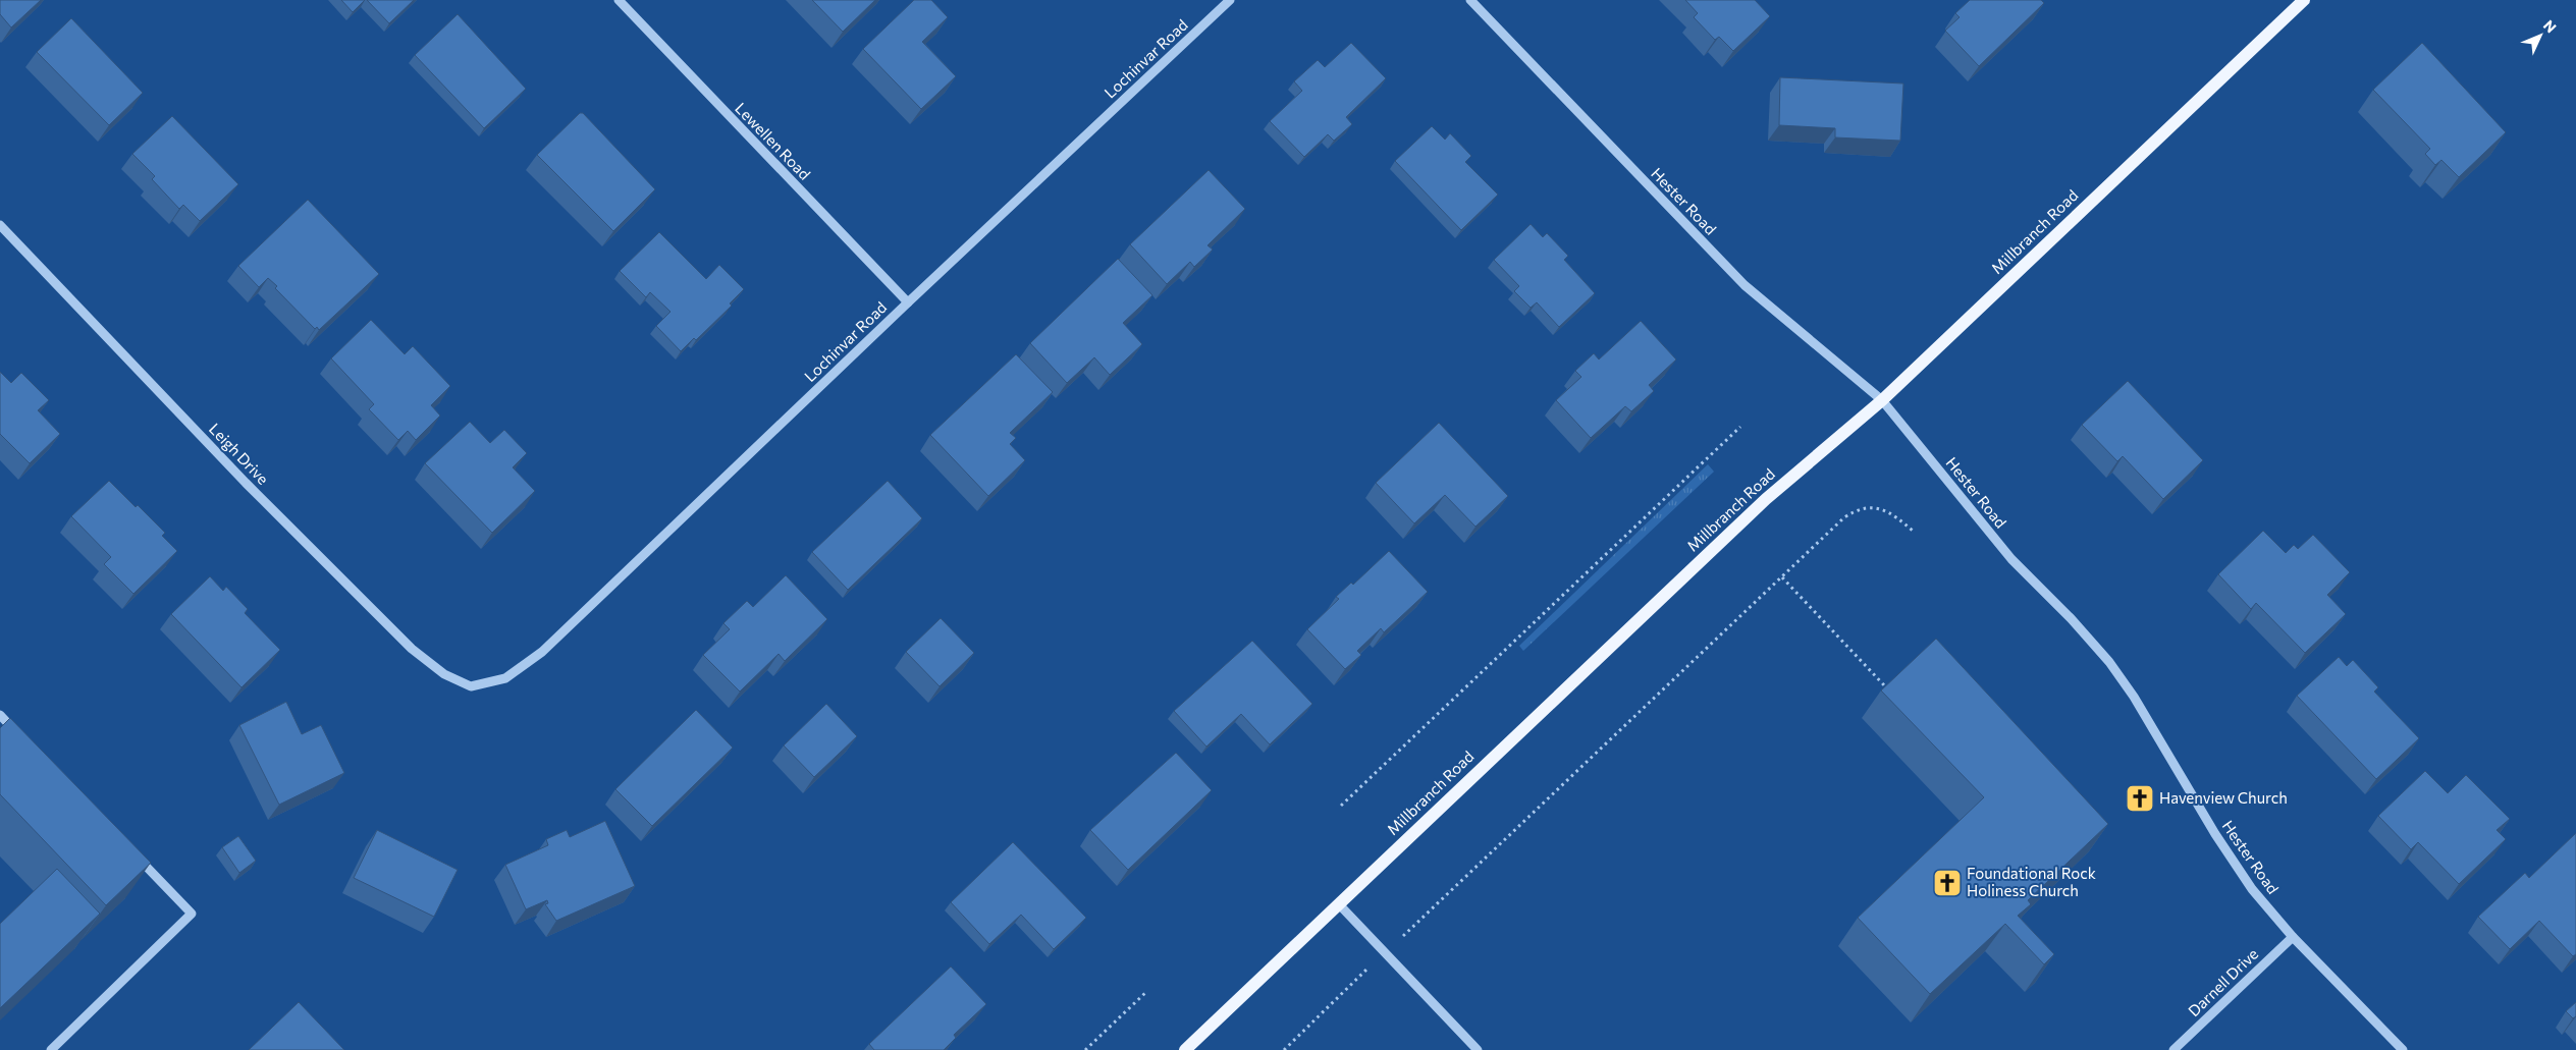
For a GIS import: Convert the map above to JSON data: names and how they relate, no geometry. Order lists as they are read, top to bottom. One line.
{"streets":{"main road":["Millbranch Road"],"street":["Lochinvar Road","Lewellen Road","Hester Road","Leigh Drive","Darnell Drive"]},"crossings":[["Lochinvar Road","Lewellen Road"],["Lochinvar Road","Leigh Drive"],["Hester Road","Millbranch Road"],["Hester Road","Darnell Drive"]],"places":{"church":["Havenview Church","Foundational Rock Holiness Church"]},"north":"top right"}
